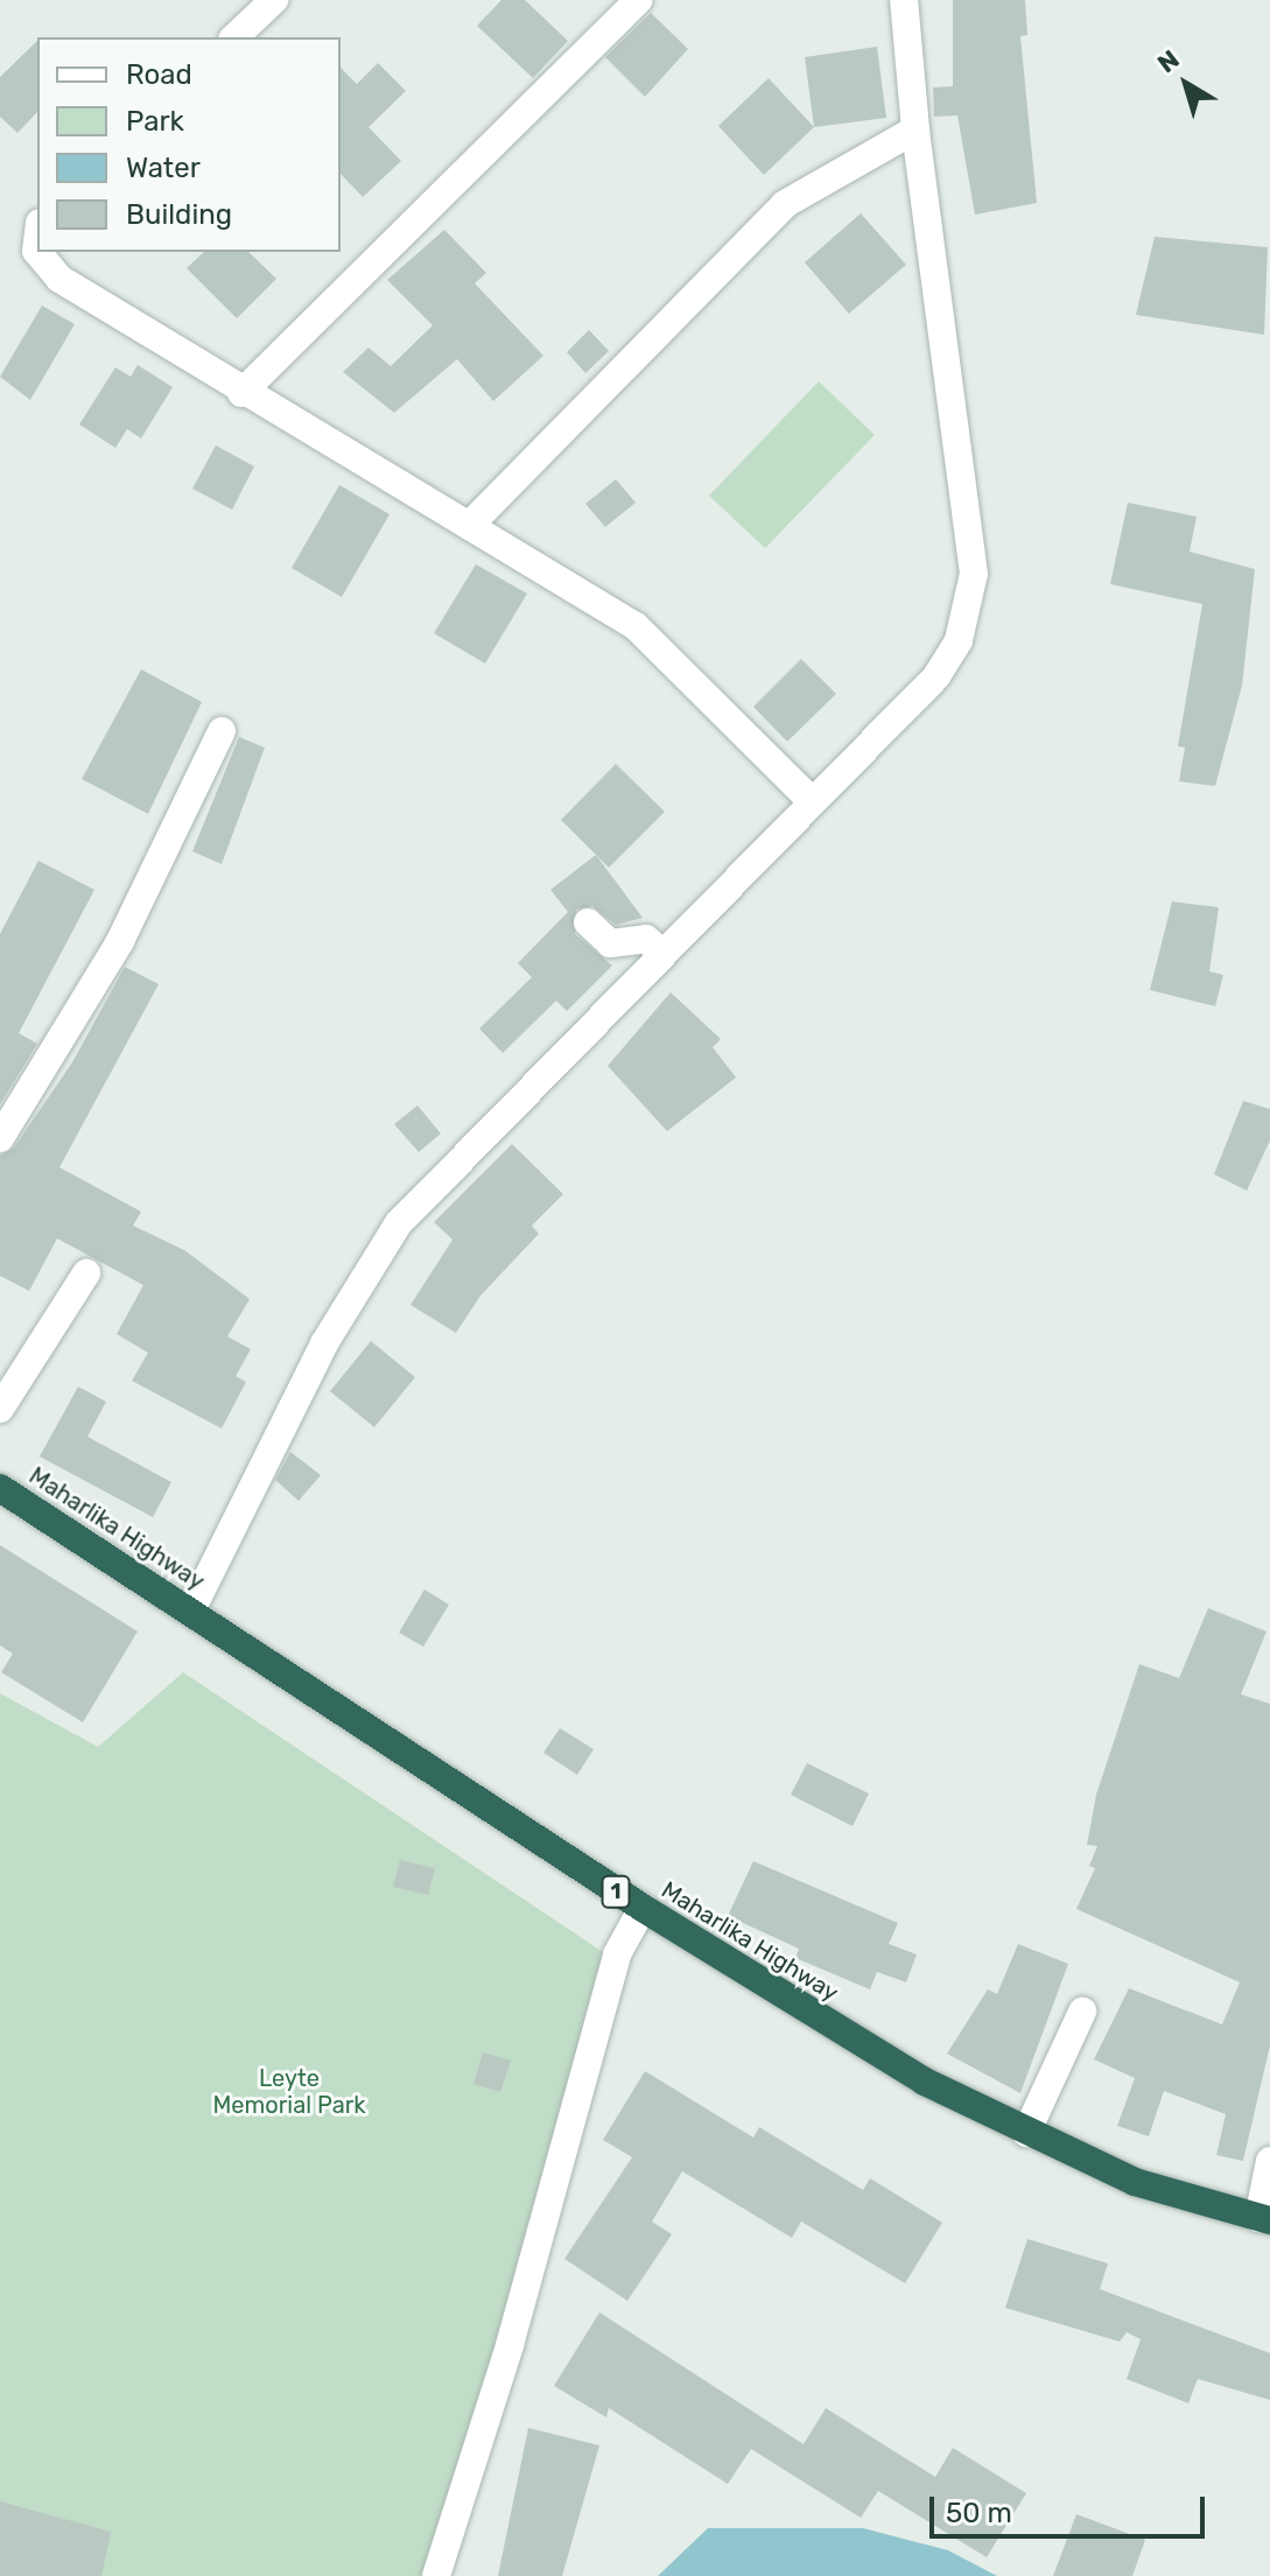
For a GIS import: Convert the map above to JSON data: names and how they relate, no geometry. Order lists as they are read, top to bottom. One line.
{"streets":{"highway":["Maharlika Highway","1"]},"parks":["Leyte Memorial Park"],"legend":["Road","Park","Water","Building"],"scale_bar":"50 m","north":"top left"}
